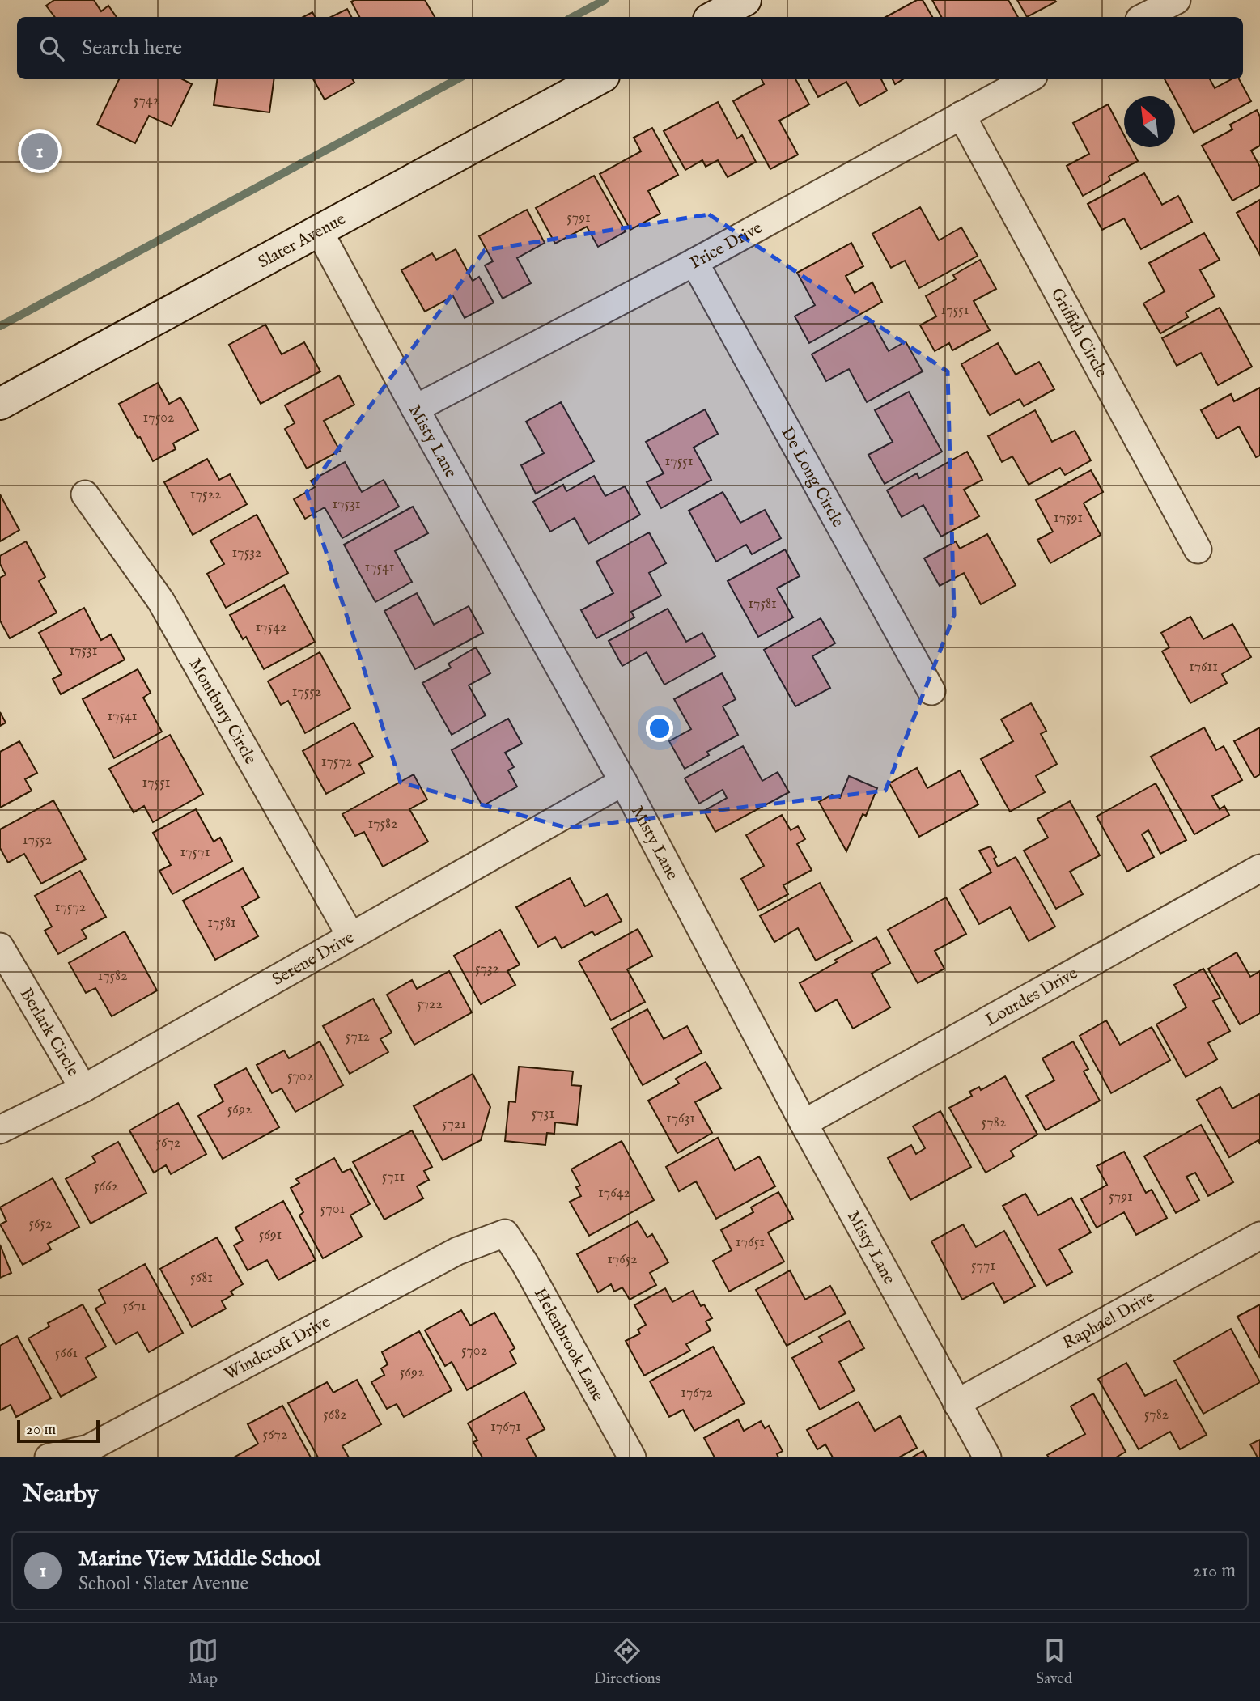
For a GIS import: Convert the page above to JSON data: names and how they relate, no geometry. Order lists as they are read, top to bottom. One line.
{"streets":{"street":["Slater Avenue","Price Drive","Griffith Circle","Misty Lane","De Long Circle","Montbury Circle","Serene Drive","Lourdes Drive","Berlark Circle","Raphael Drive","Helenbrook Lane","Windcroft Drive"]},"crossings":[["Slater Avenue","Misty Lane"],["Price Drive","Griffith Circle"],["Price Drive","Misty Lane"],["Price Drive","De Long Circle"],["Misty Lane","Serene Drive"],["Misty Lane","Lourdes Drive"],["Misty Lane","Raphael Drive"],["Montbury Circle","Serene Drive"],["Serene Drive","Berlark Circle"],["Helenbrook Lane","Windcroft Drive"]],"house_numbers":["5742","5791","17551","17502","17551","17522","17531","17591","17532","17541","17581","17542","17531","17611","17552","17541","17572","17551","17582","17552","17571","17572","17581","5732","17582","5722","5712","5702","5692","5731","17631","5782","5721","5672","5711","5662","17642","5791","5701","5652","5691","17651","17652","5771","5681","5671","5702","5661","5692","17672","5682","5782","17671","5672"],"scale_bar":"20 m","north":"top left","page":{"search":"Search here","pins":"1","scale":"20 m","heading":"Nearby","list":[{"mark":"1","name":"Marine View Middle School","note":"School · Slater Avenue","value":"210 m"}],"nav":["Map","Directions","Saved"]}}
